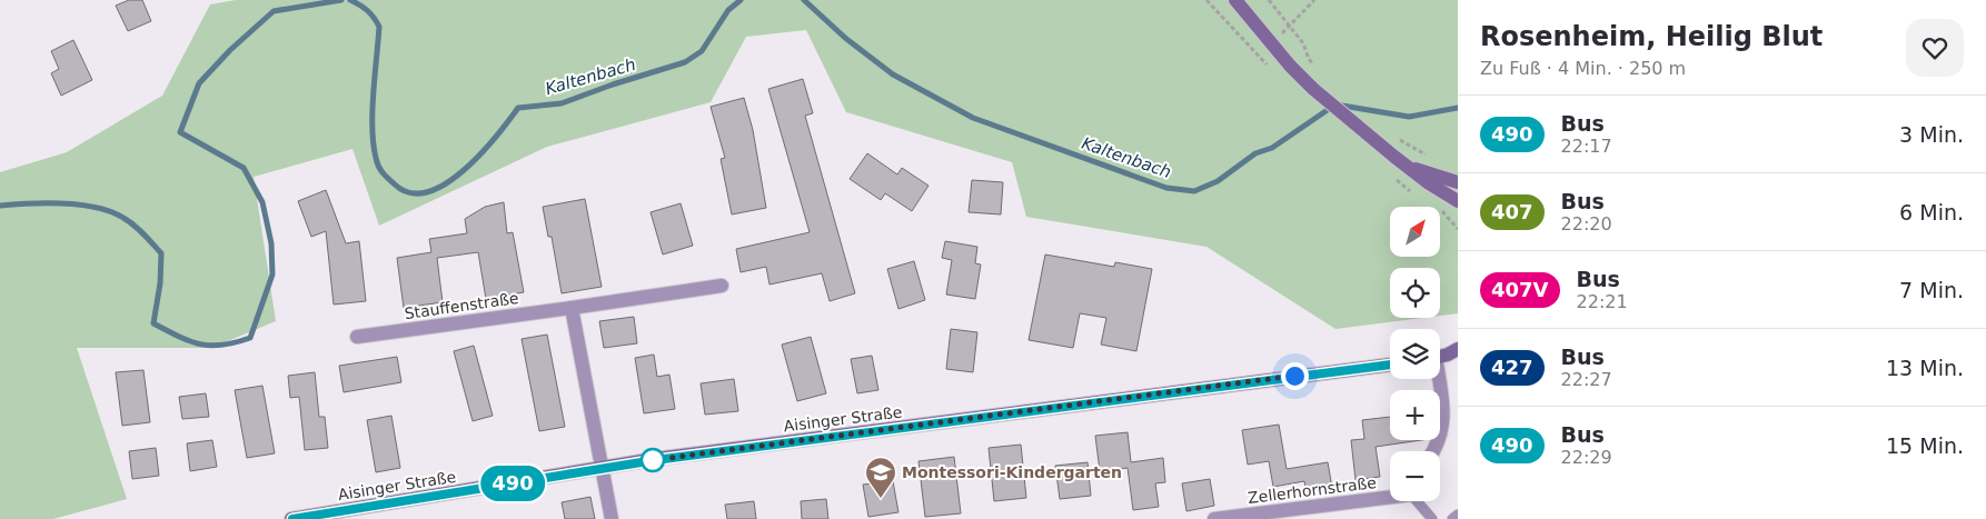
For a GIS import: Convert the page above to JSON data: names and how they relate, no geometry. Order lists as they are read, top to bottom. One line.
{"streets":{"main road":["Aisinger Straße"],"street":["Stauffenstraße","Zellerhornstraße"]},"water":["Kaltenbach"],"places":{"school or university":["Montessori-Kindergarten"]},"lines":["bus line 490"],"north":"top right","page":{"on_map":"490","heading":["Rosenheim, Heilig Blut","Zu Fuß · 4 Min. · 250 m"],"list":[{"mark":"490","name":"Bus","note":"22:17","value":"3 Min."},{"mark":"407","name":"Bus","note":"22:20","value":"6 Min."},{"mark":"407V","name":"Bus","note":"22:21","value":"7 Min."},{"mark":"427","name":"Bus","note":"22:27","value":"13 Min."},{"mark":"490","name":"Bus","note":"22:29","value":"15 Min."}],"map_buttons":["+","−"]}}
